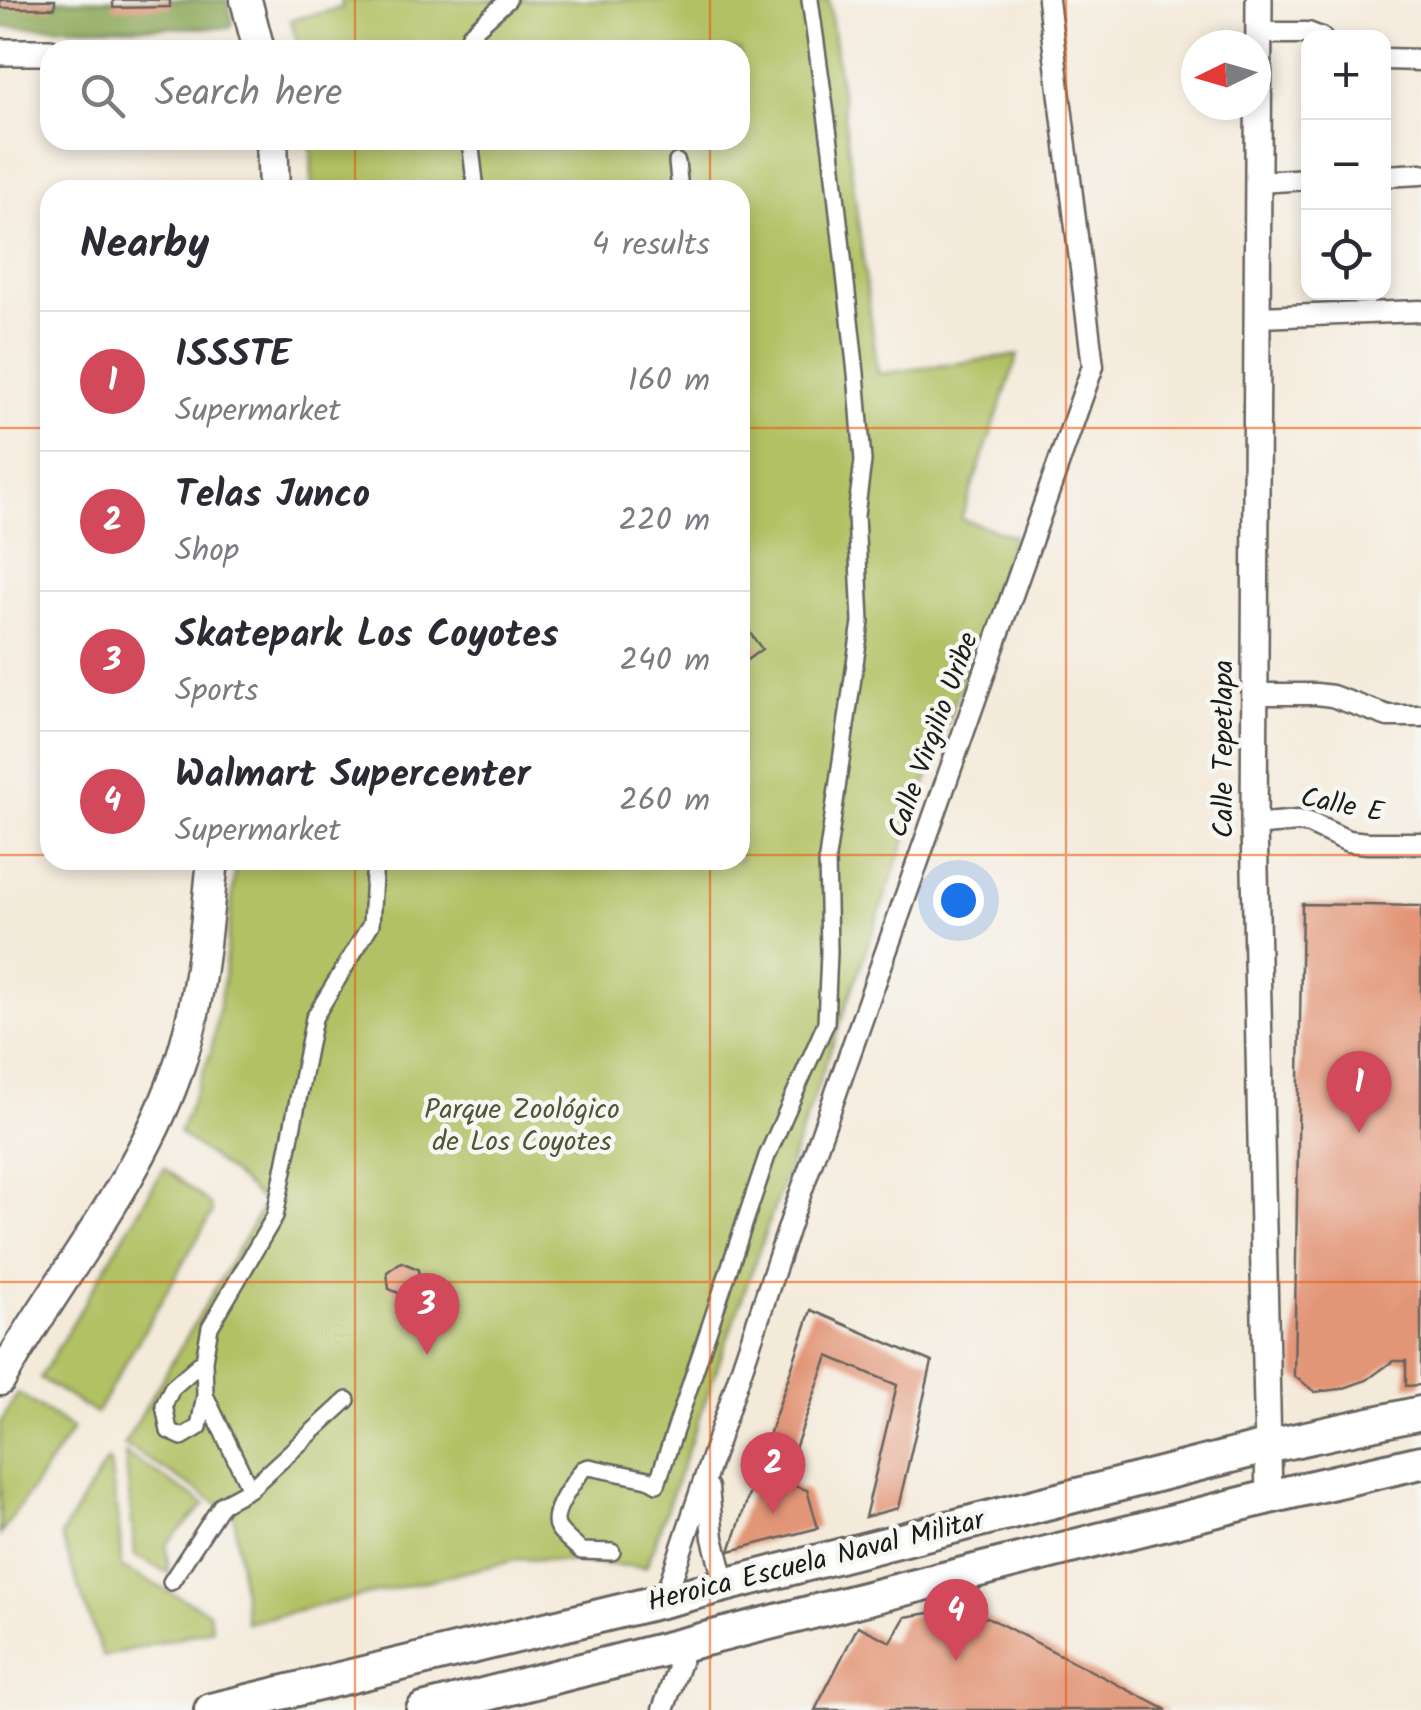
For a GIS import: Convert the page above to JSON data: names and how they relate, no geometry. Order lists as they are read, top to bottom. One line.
{"streets":{"main road":["Heroica Escuela Naval Militar"],"street":["Calle Virgilio Uribe","Calle Tepetlapa","Calle E"]},"crossings":[["Calle Virgilio Uribe","Heroica Escuela Naval Militar"],["Calle Tepetlapa","Calle E"],["Calle Tepetlapa","Heroica Escuela Naval Militar"]],"parks":["Parque Zoológico de Los Coyotes"],"north":"left","page":{"map_buttons":["+","−"],"search":"Search here","heading":["Nearby","4 results"],"list":[{"mark":"1","name":"ISSSTE","note":"Supermarket","value":"160 m"},{"mark":"2","name":"Telas Junco","note":"Shop","value":"220 m"},{"mark":"3","name":"Skatepark Los Coyotes","note":"Sports","value":"240 m"},{"mark":"4","name":"Walmart Supercenter","note":"Supermarket","value":"260 m"}],"pins":["1","3","2","4"]}}
